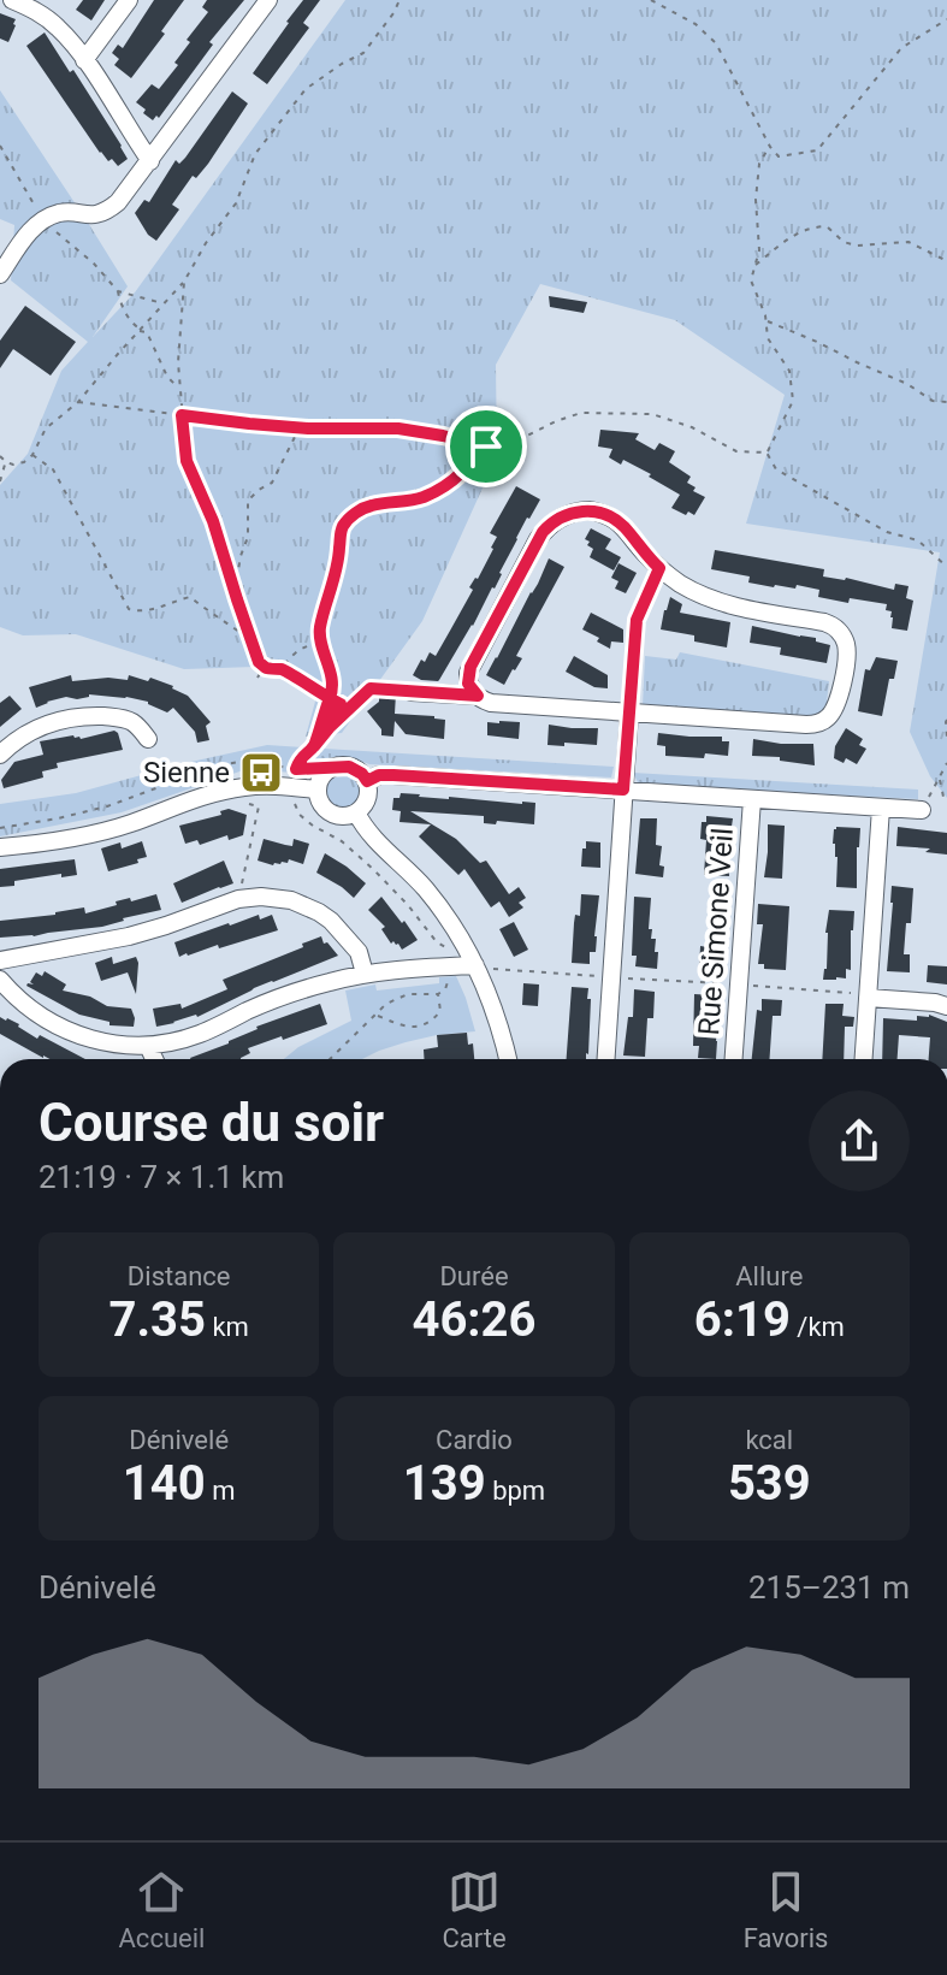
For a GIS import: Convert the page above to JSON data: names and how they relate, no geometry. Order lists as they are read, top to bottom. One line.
{"streets":{"street":["Rue Simone Veil"]},"places":{"bus stop":["Sienne"]},"page":{"heading":["Course du soir","21:19 · 7 × 1.1 km"],"stats":[["Distance","7.35 km"],["Durée","46:26"],["Allure","6:19 /km"],["Dénivelé","140 m"],["Cardio","139 bpm"],["kcal","539"]],"chart":["Dénivelé","215–231 m"],"tabs":["Accueil","Carte","Favoris"]}}
